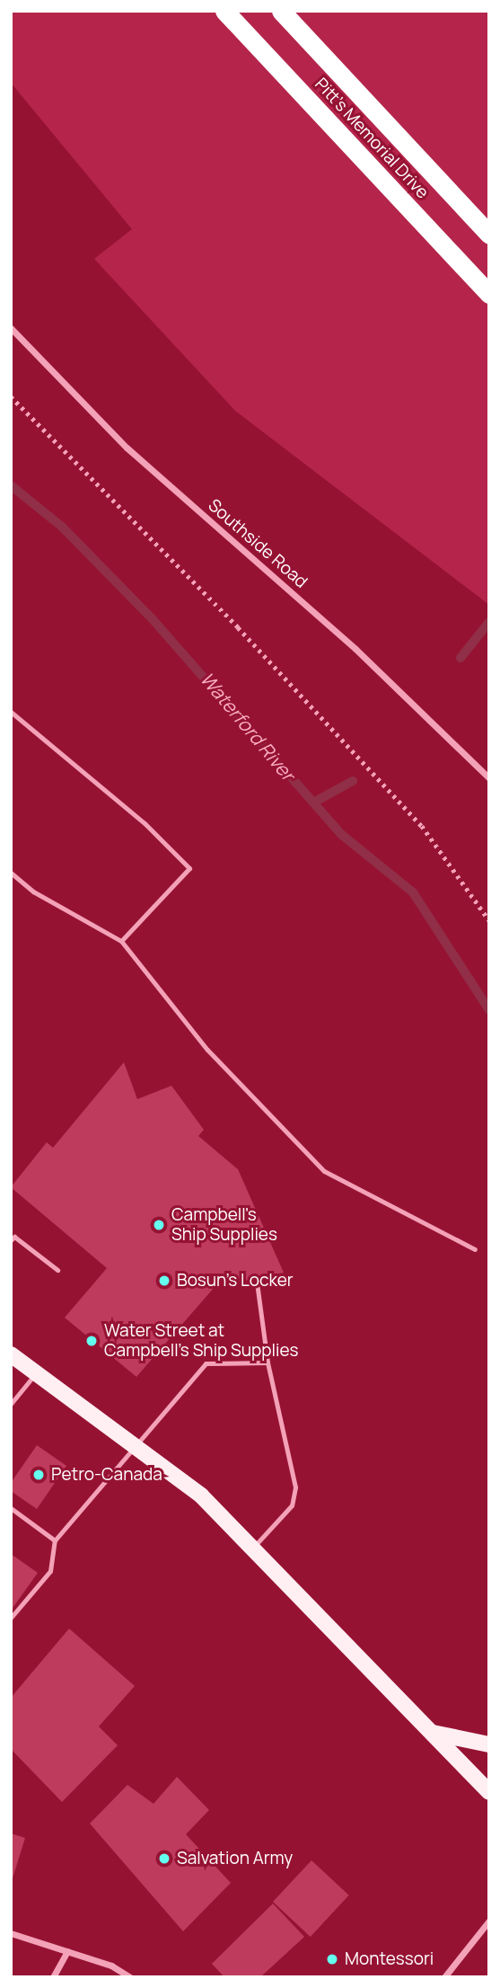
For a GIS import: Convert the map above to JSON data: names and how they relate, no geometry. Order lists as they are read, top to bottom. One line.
{"streets":{"highway":["Pitt's Memorial Drive"],"street":["Southside Road"]},"water":["Waterford River"],"places":["Campbell's Ship Supplies","Bosun's Locker","Water Street at Campbell's Ship Supplies","Petro-Canada","Salvation Army","Montessori"]}
